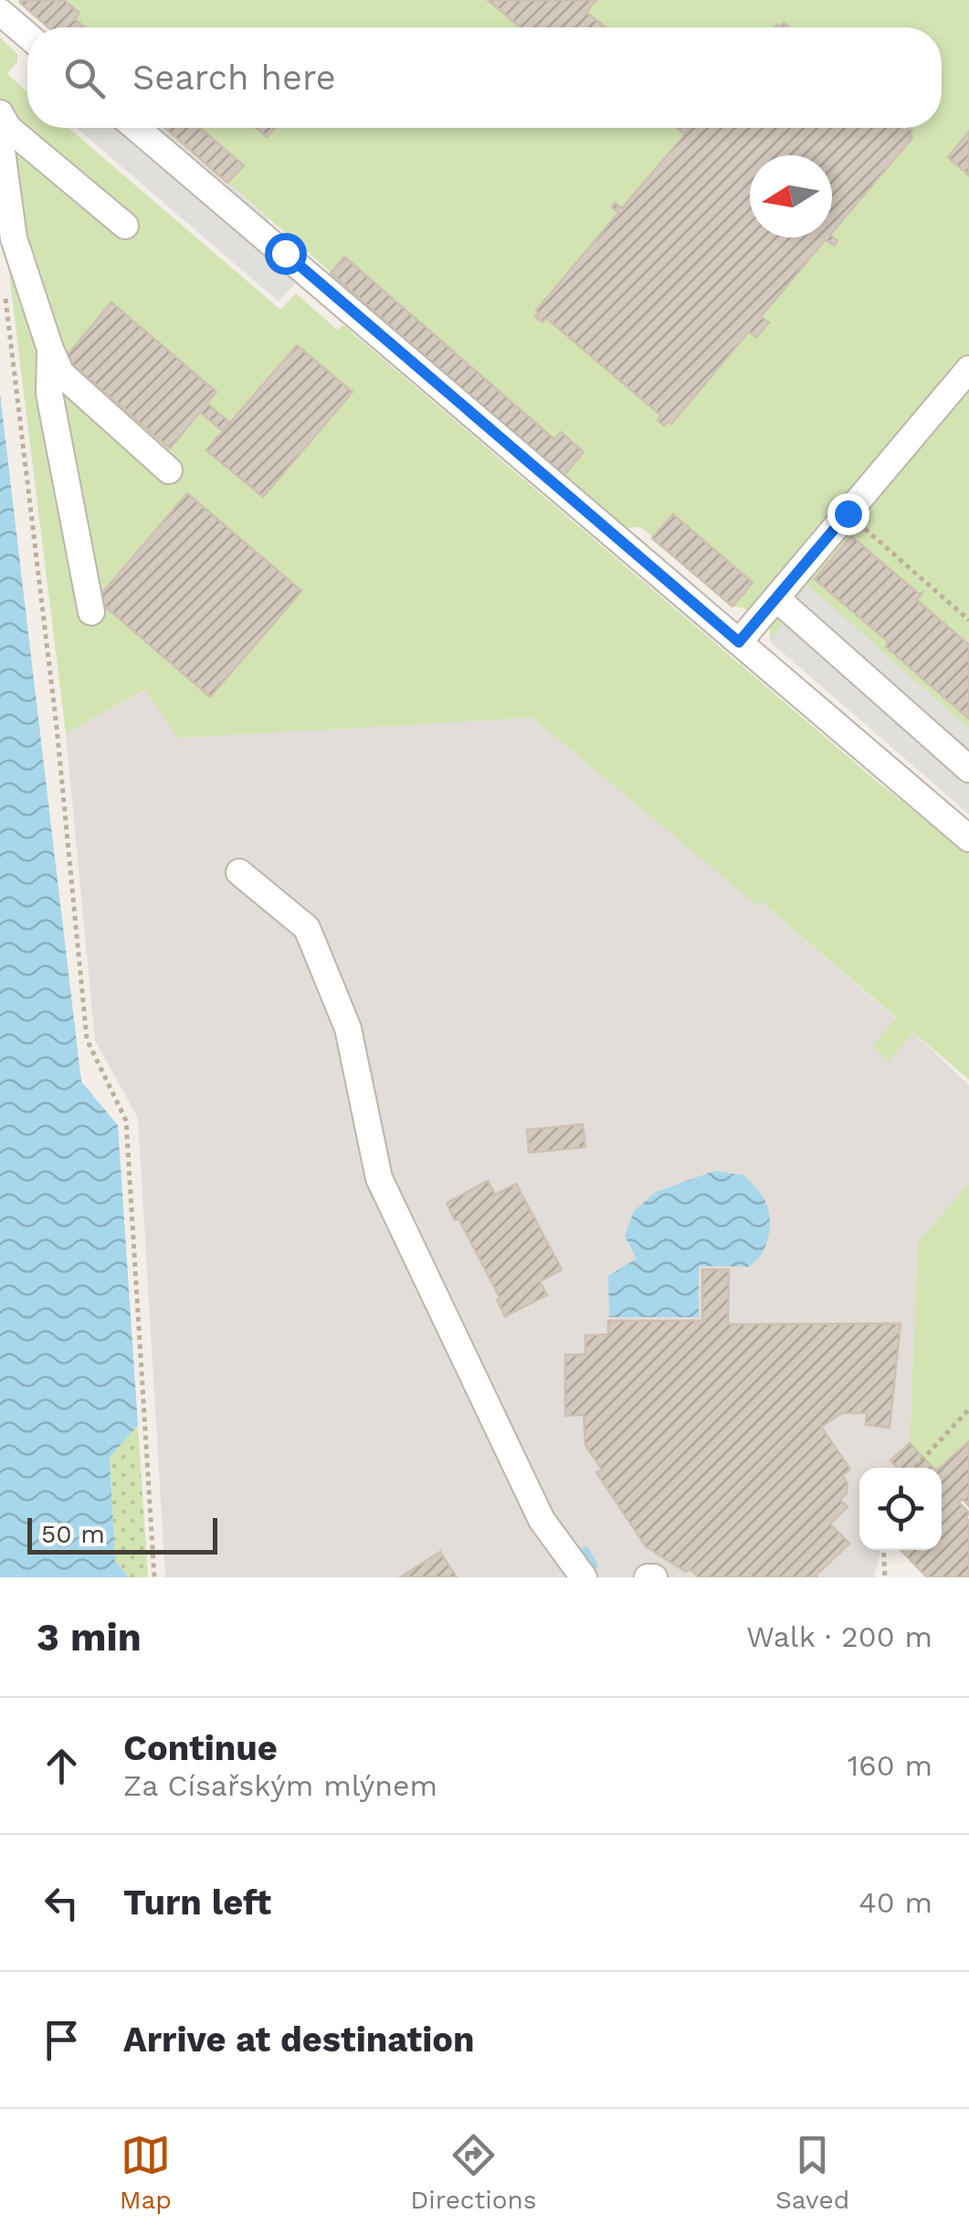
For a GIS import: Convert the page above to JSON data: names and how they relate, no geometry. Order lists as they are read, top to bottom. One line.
{"scale_bar":"50 m","north":"left","page":{"search":"Search here","scale":"50 m","heading":["3 min","Walk · 200 m"],"list":[["Continue","Za Císařským mlýnem","160 m"],["Turn left","40 m"],"Arrive at destination"],"nav":["Map","Directions","Saved"]}}
